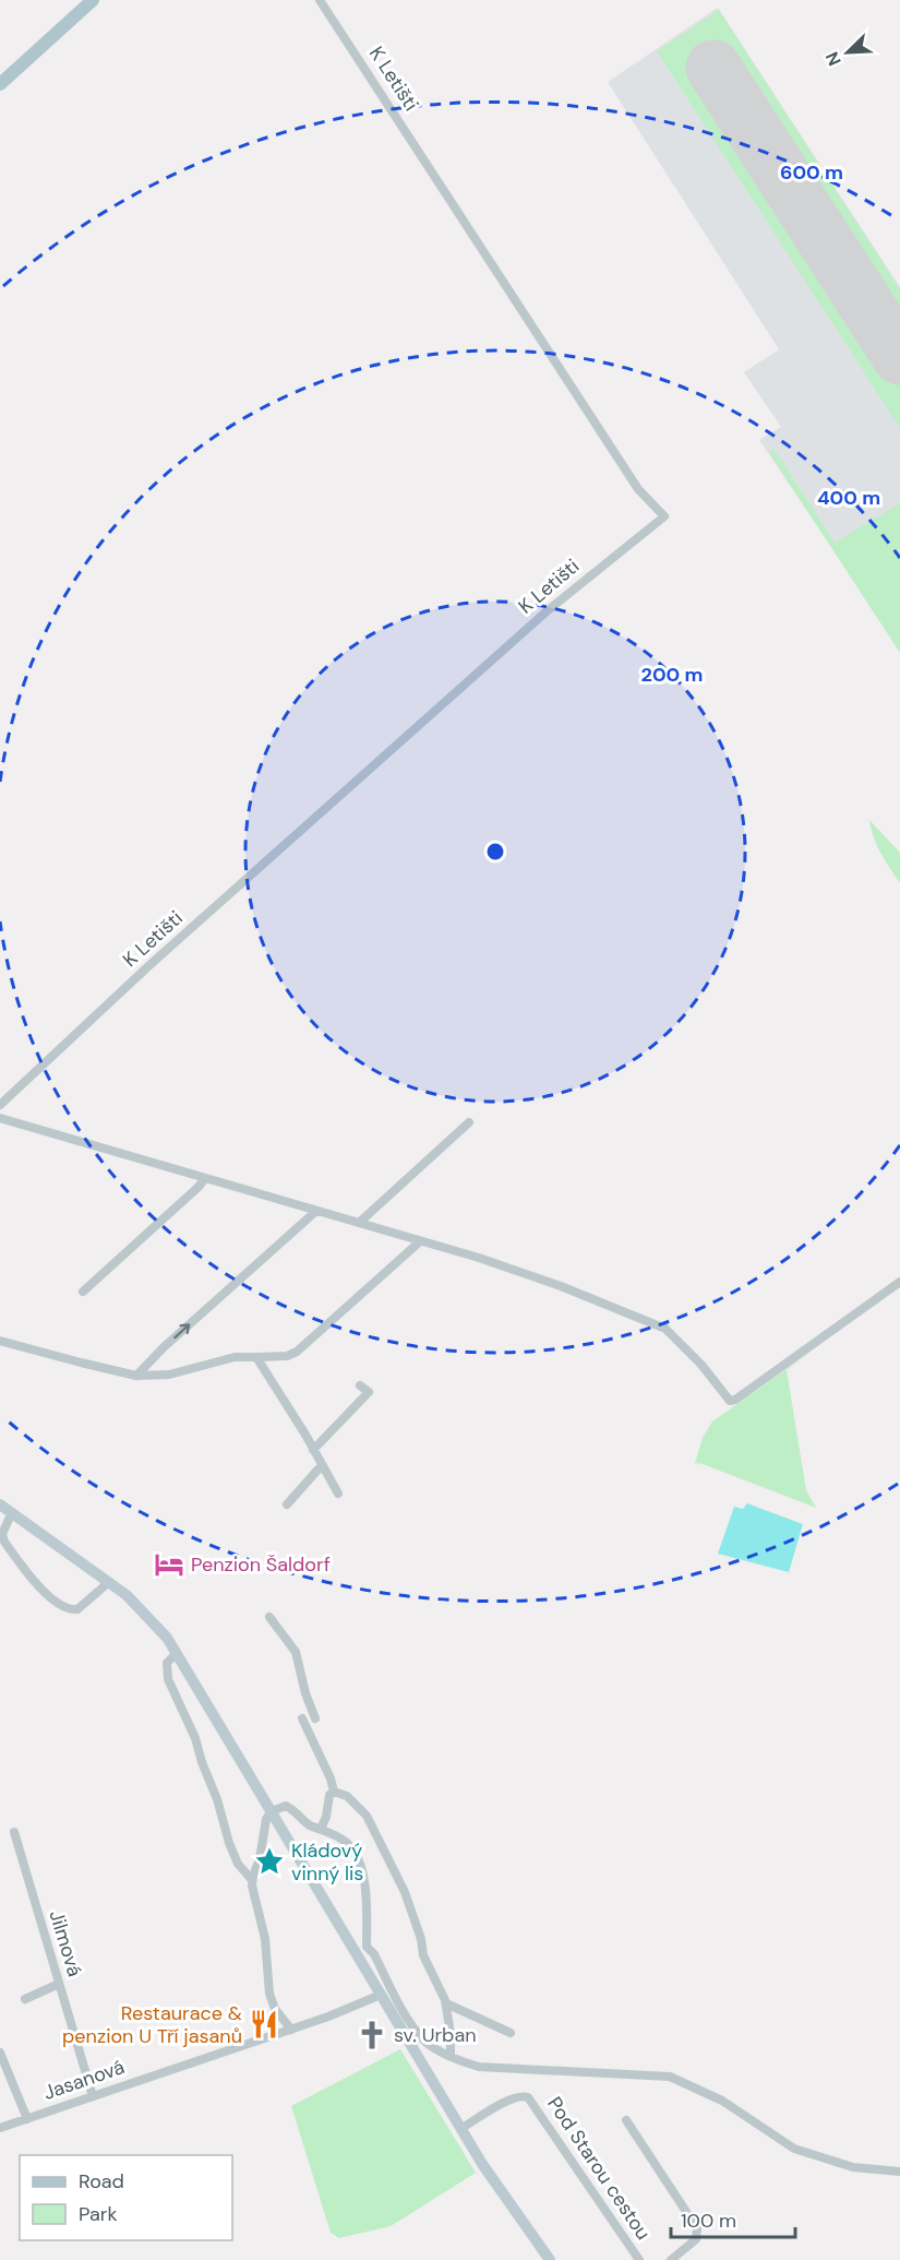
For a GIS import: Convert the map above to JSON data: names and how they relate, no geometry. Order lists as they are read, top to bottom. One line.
{"streets":{"street":["K Letišti","Jilmová","Jasanová","Pod Starou cestou"]},"crossings":[["Jilmová","Jasanová"]],"places":{"hotel":["Penzion Šaldorf"],"place":["Kládový vinný lis"],"restaurant":["Restaurace & penzion U Tří jasanů"],"church":["sv. Urban"]},"legend":["Road","Park"],"scale_bar":"100 m","north":"bottom left","rings":["600 m","400 m","200 m"]}
